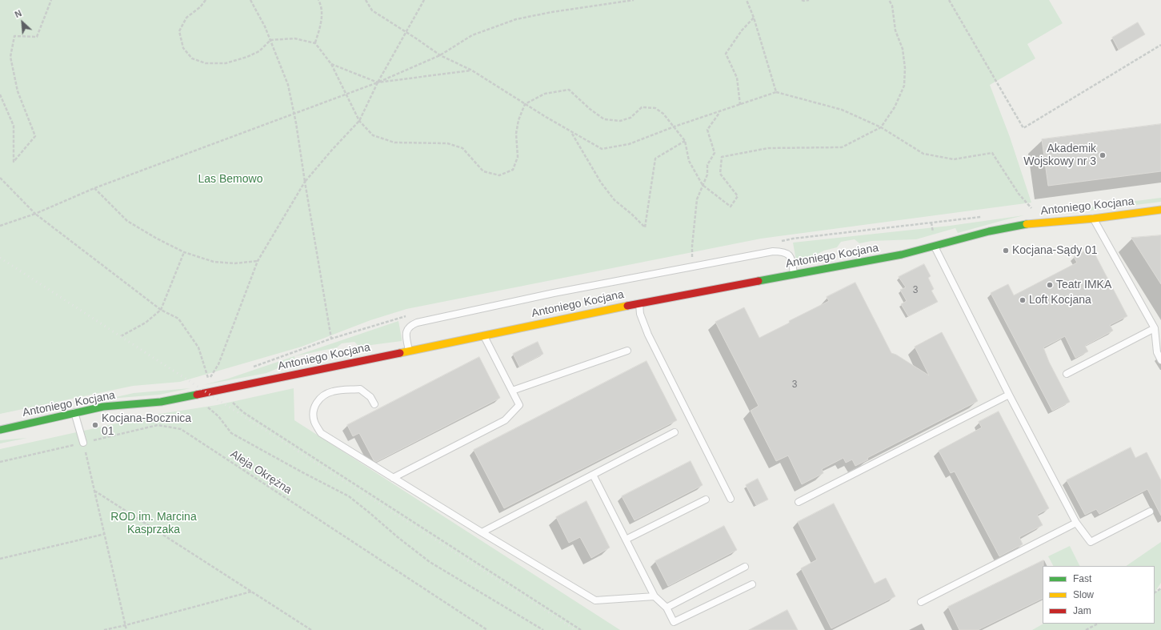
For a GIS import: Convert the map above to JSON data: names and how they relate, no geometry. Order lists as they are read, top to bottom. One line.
{"streets":{"street":["Antoniego Kocjana"],"path":["Aleja Okrężna"]},"parks":["Las Bemowo","ROD im. Marcina Kasprzaka"],"places":["Akademik Wojskowy nr 3","Kocjana-Sądy 01","Teatr IMKA","Loft Kocjana","Kocjana-Bocznica 01"],"house_numbers":["3","3"],"legend":["Fast","Slow","Jam"],"north":"top left"}
